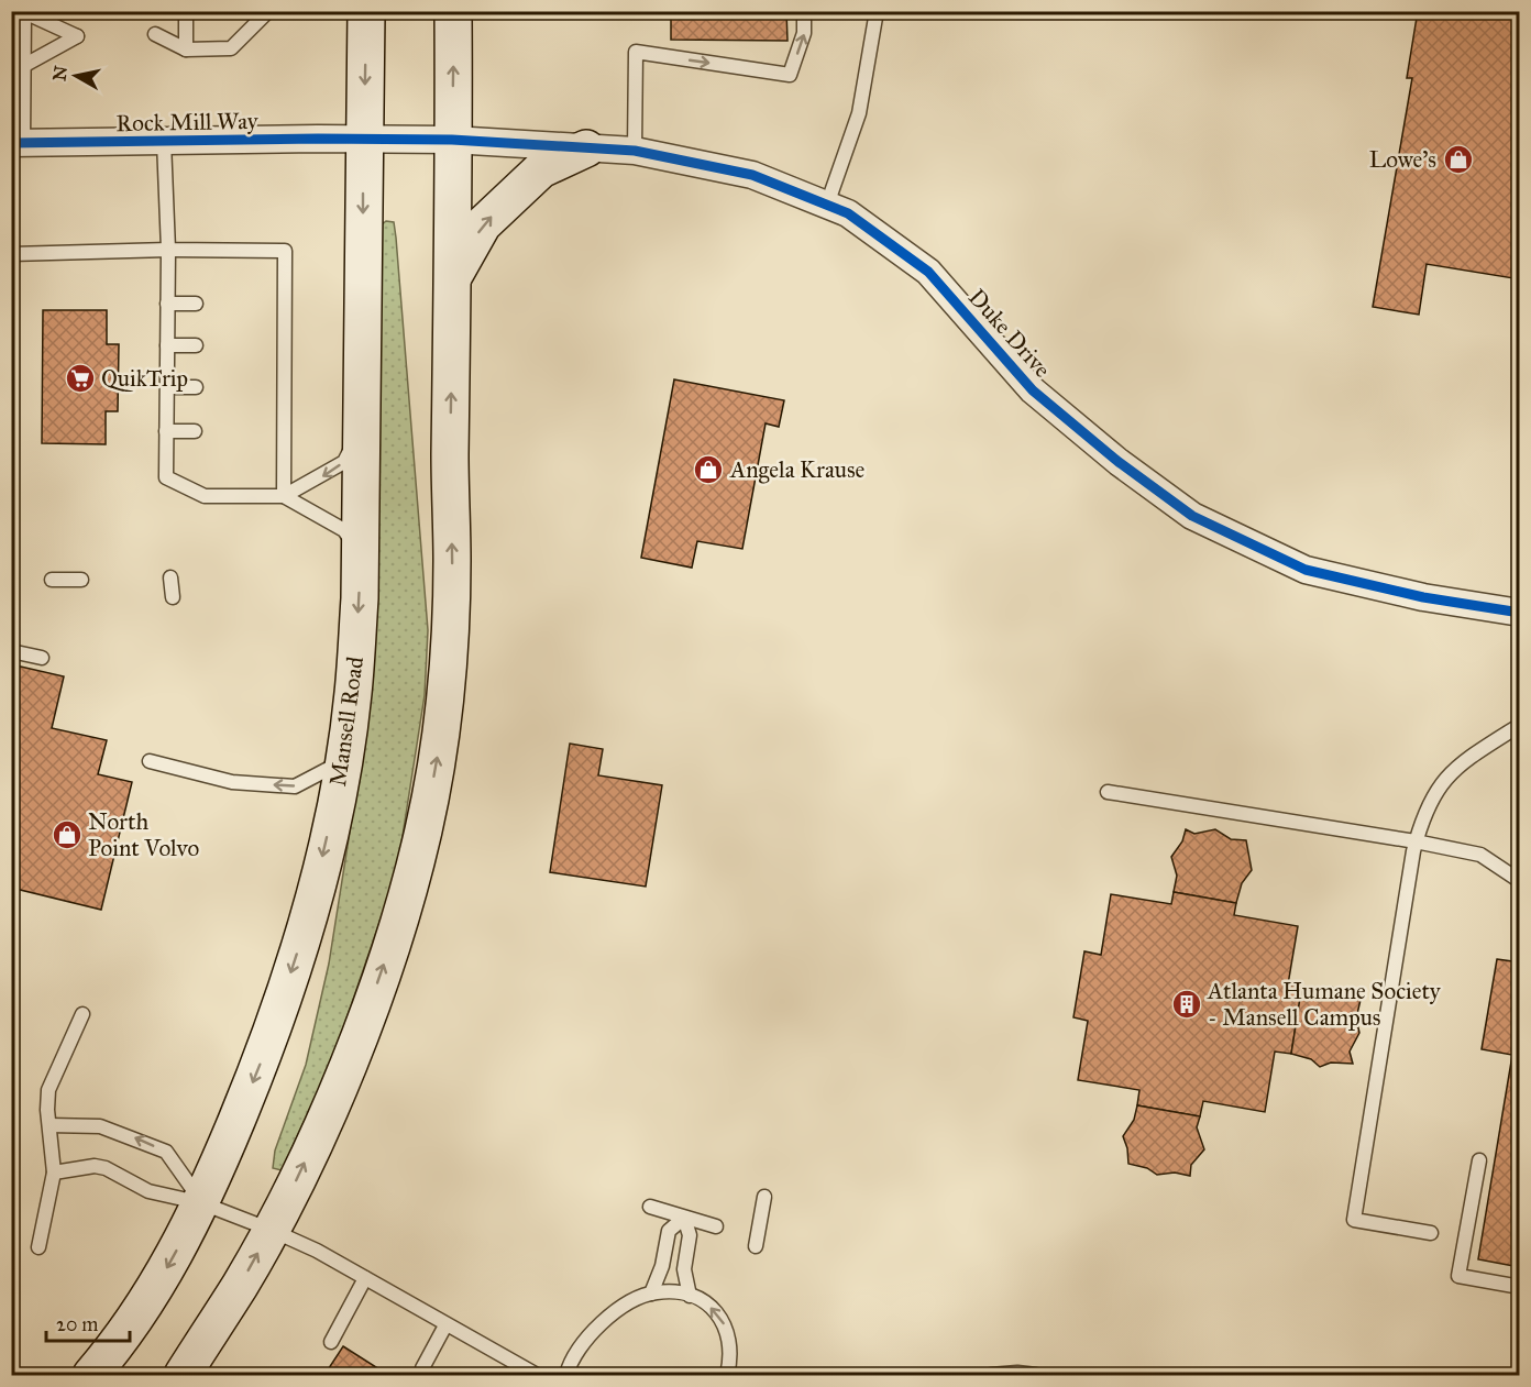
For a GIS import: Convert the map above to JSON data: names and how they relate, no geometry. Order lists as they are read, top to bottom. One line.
{"streets":{"main road":["Mansell Road"],"street":["Rock Mill Way","Duke Drive"]},"crossings":[["Rock Mill Way","Duke Drive"],["Rock Mill Way","Mansell Road"]],"places":{"shop":["Lowe's","Angela Krause","North Point Volvo"],"supermarket":["QuikTrip"],"building":["Atlanta Humane Society - Mansell Campus"]},"scale_bar":"20 m","north":"left"}
